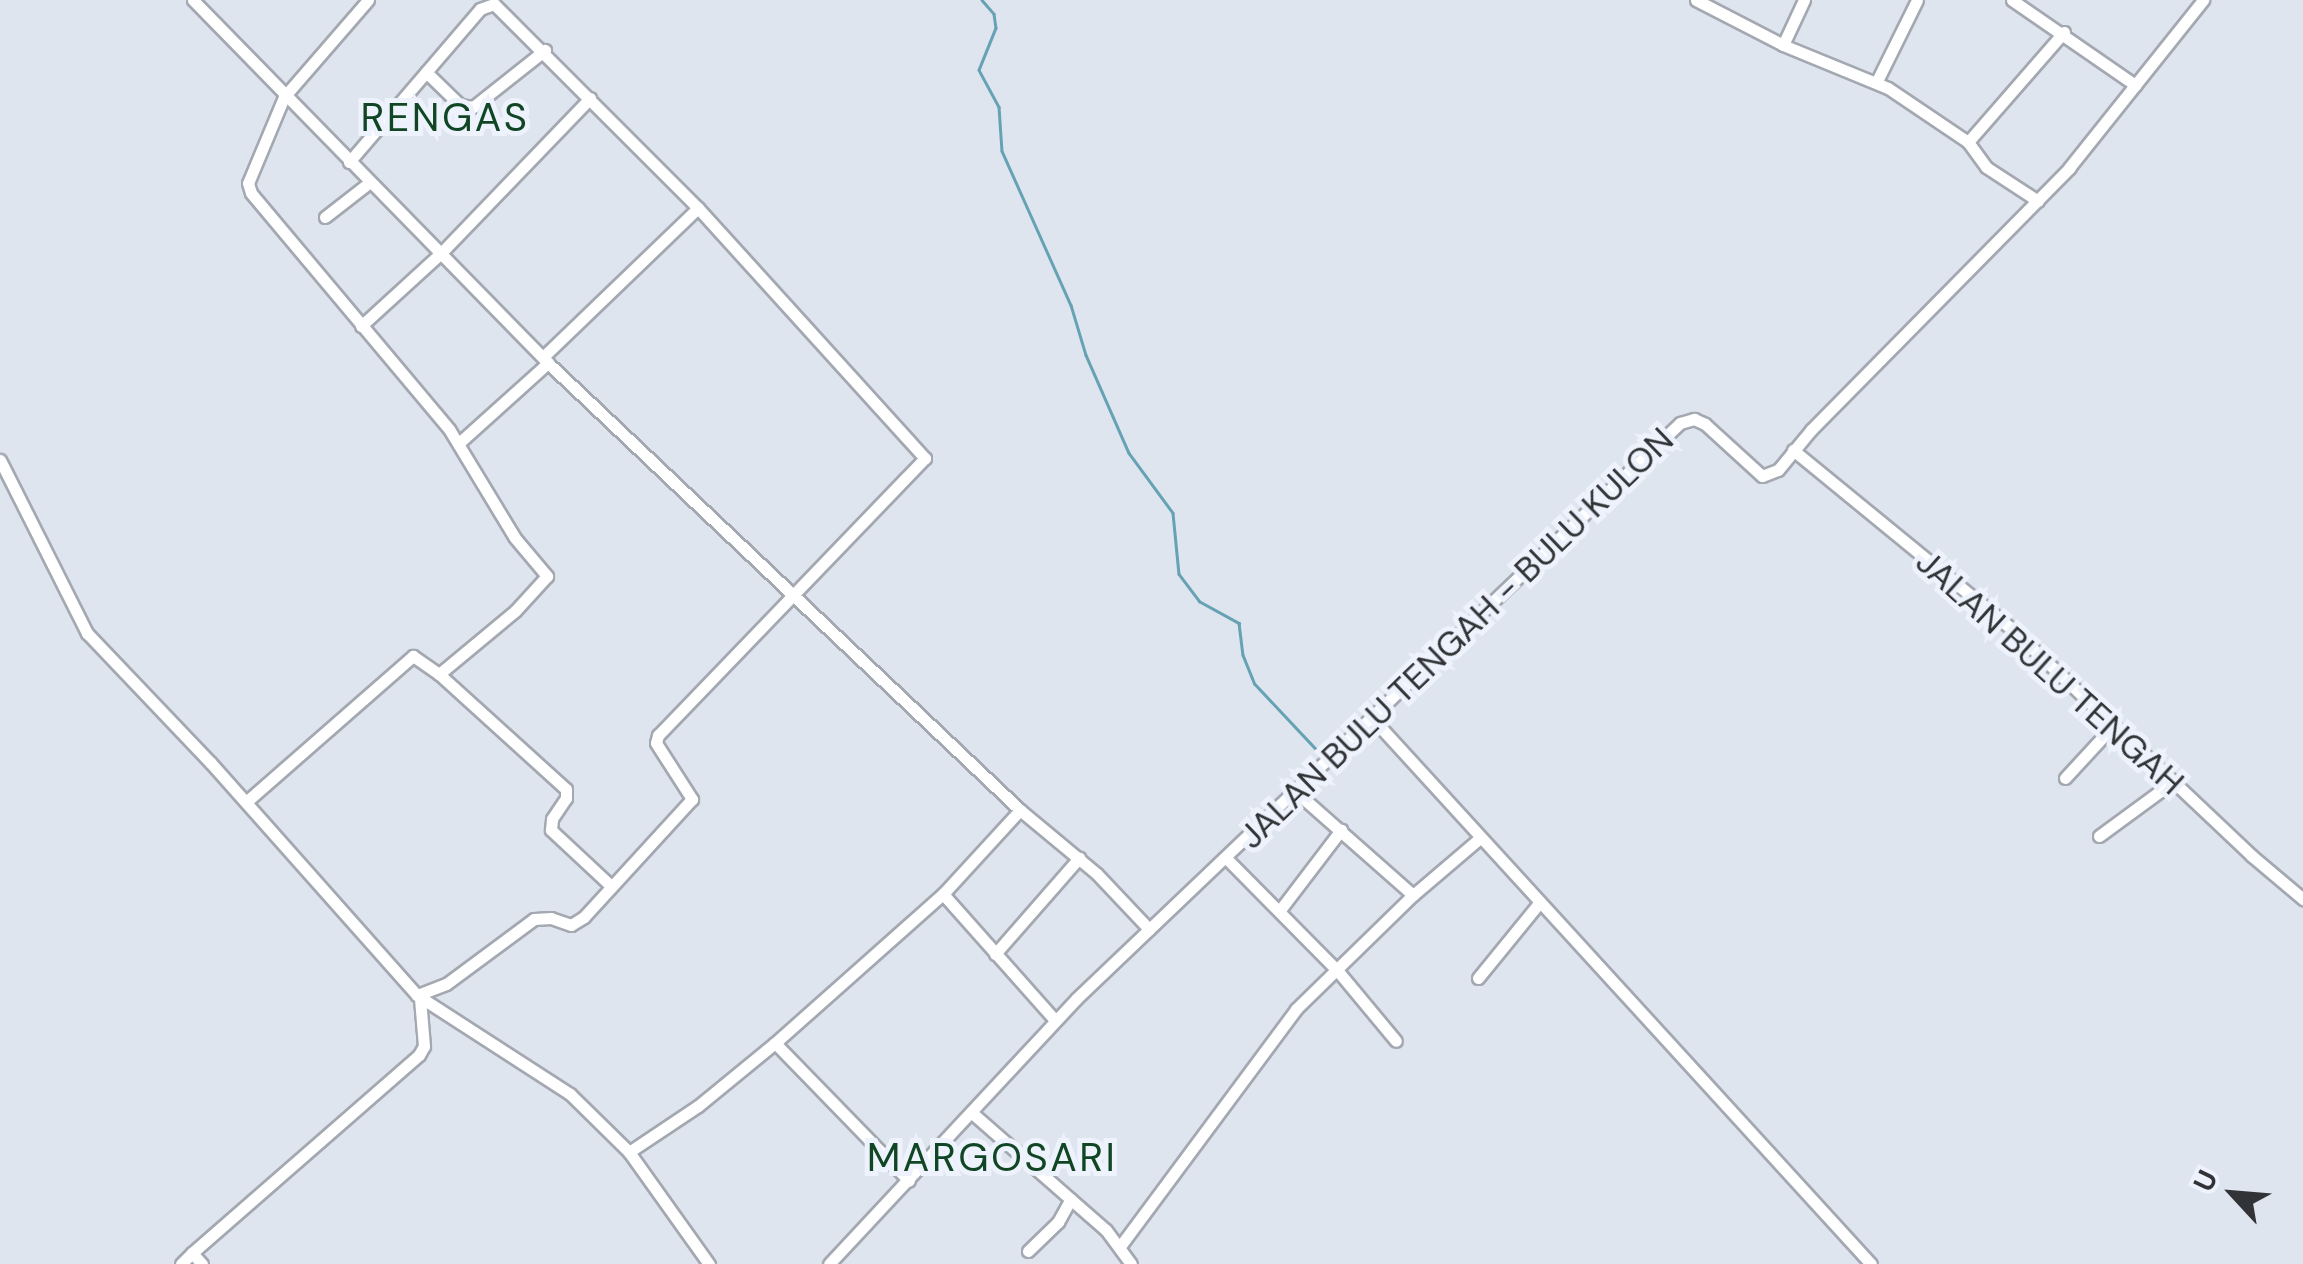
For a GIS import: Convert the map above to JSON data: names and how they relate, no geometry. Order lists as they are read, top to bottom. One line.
{"streets":{"street":["JALAN BULU TENGAH - BULU KULON","JALAN BULU TENGAH"]},"crossings":[["JALAN BULU TENGAH - BULU KULON","JALAN BULU TENGAH"]],"districts":["RENGAS","MARGOSARI"],"north":"top left"}
